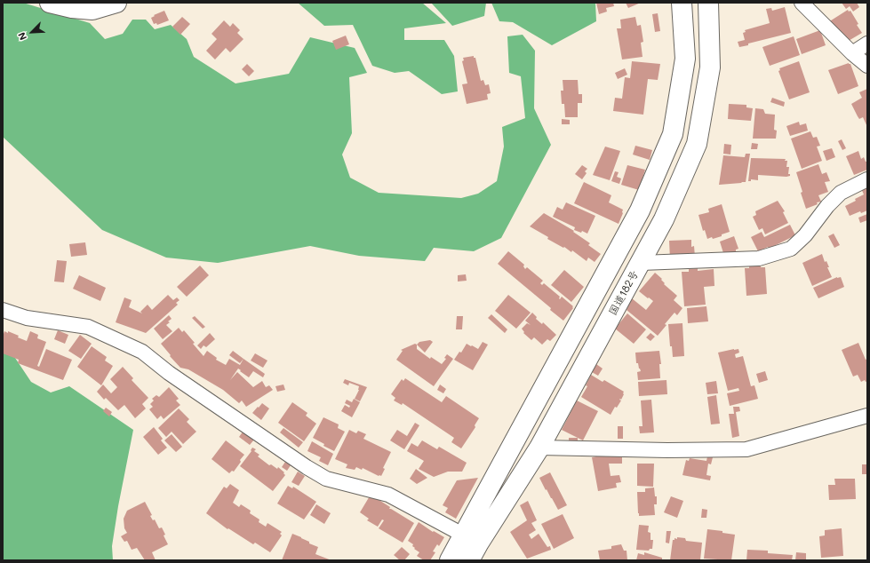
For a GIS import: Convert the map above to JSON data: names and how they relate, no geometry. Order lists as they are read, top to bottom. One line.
{"streets":{"main road":["国道182号"]},"north":"bottom left"}
